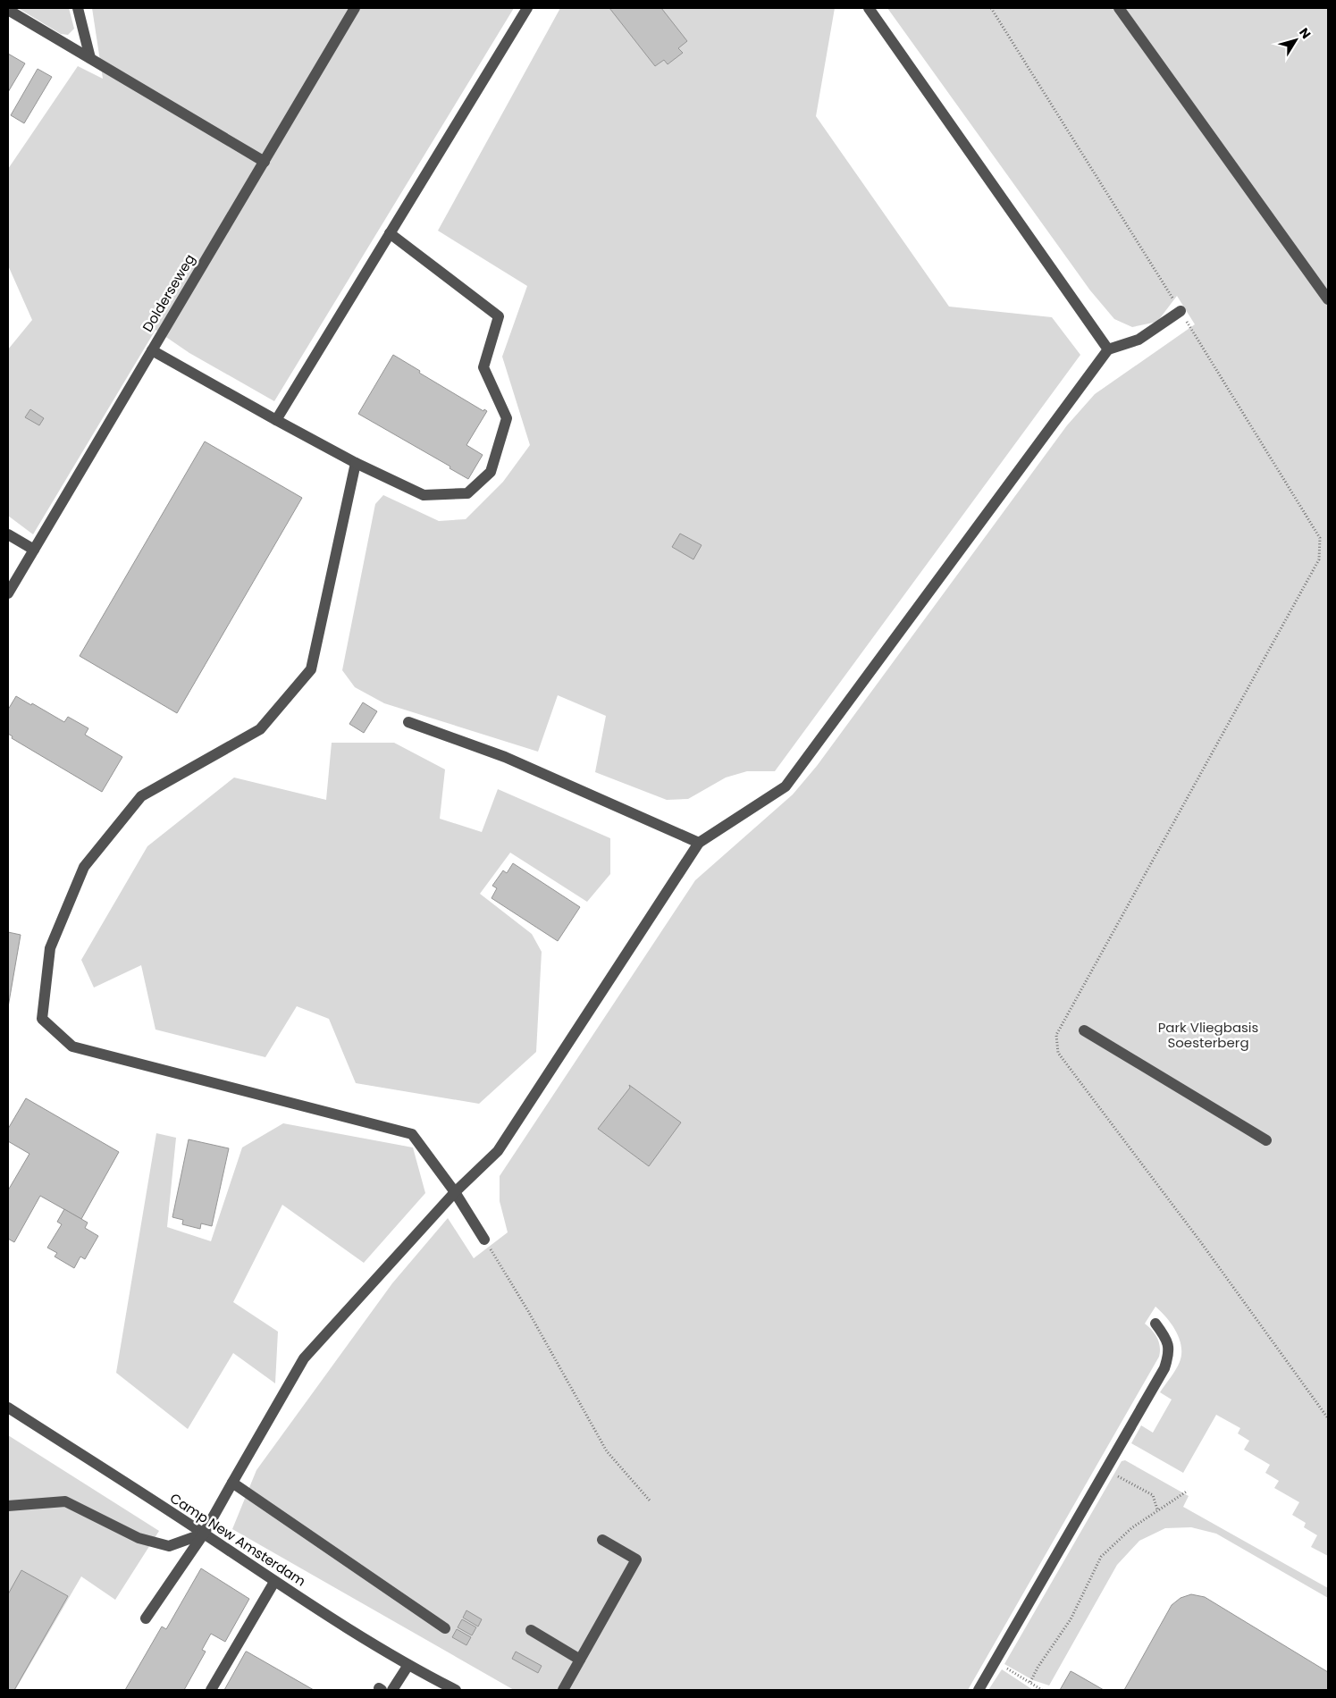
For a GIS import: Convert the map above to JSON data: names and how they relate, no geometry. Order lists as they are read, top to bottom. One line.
{"streets":{"lane":["Dolderseweg","Camp New Amsterdam"]},"parks":["Park Vliegbasis Soesterberg"],"north":"top right"}
